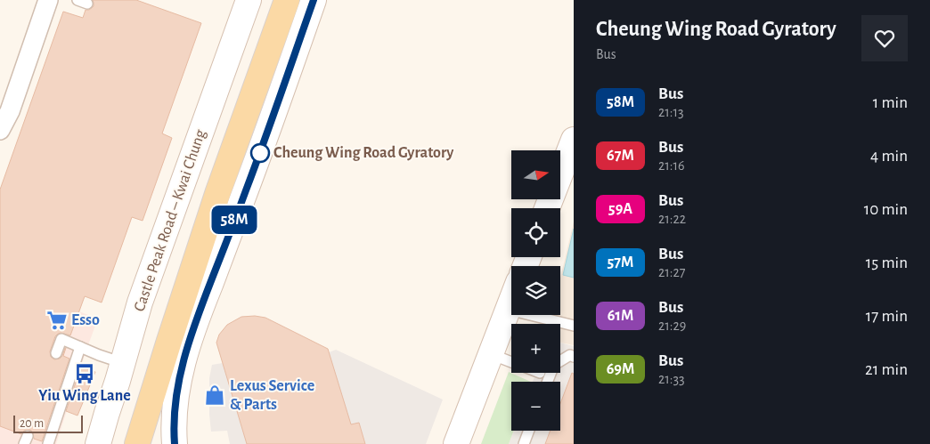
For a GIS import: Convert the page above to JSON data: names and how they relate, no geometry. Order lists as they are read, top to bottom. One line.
{"streets":{"main road":["Castle Peak Road – Kwai Chung"]},"places":{"other":["Cheung Wing Road Gyratory"],"supermarket":["Esso"],"bus stop":["Yiu Wing Lane"],"shop":["Lexus Service & Parts"]},"lines":["bus line 58M"],"scale_bar":"20 m","north":"right","page":{"on_map":"58M","heading":["Cheung Wing Road Gyratory","Bus"],"list":[{"mark":"58M","name":"Bus","note":"21:13","value":"1 min"},{"mark":"67M","name":"Bus","note":"21:16","value":"4 min"},{"mark":"59A","name":"Bus","note":"21:22","value":"10 min"},{"mark":"57M","name":"Bus","note":"21:27","value":"15 min"},{"mark":"61M","name":"Bus","note":"21:29","value":"17 min"},{"mark":"69M","name":"Bus","note":"21:33","value":"21 min"}],"map_buttons":["+","−"],"scale":"20 m"}}
